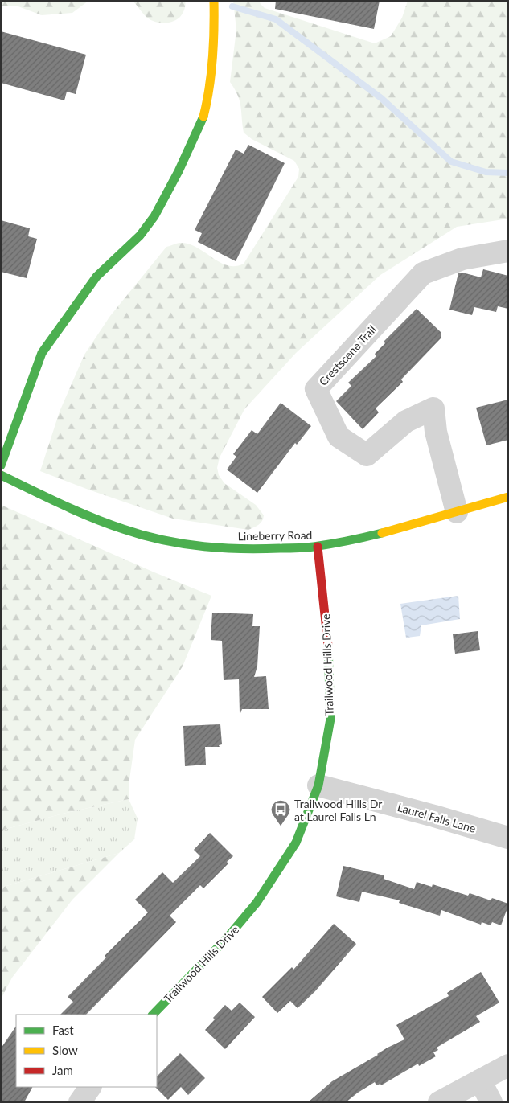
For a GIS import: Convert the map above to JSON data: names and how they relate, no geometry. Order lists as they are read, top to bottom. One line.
{"streets":{"street":["Crestscene Trail","Lineberry Road","Trailwood Hills Drive","Laurel Falls Lane"]},"crossings":[["Crestscene Trail","Lineberry Road"],["Lineberry Road","Trailwood Hills Drive"],["Trailwood Hills Drive","Laurel Falls Lane"]],"places":{"bus stop":["Trailwood Hills Dr at Laurel Falls Ln"]},"legend":["Fast","Slow","Jam"]}
